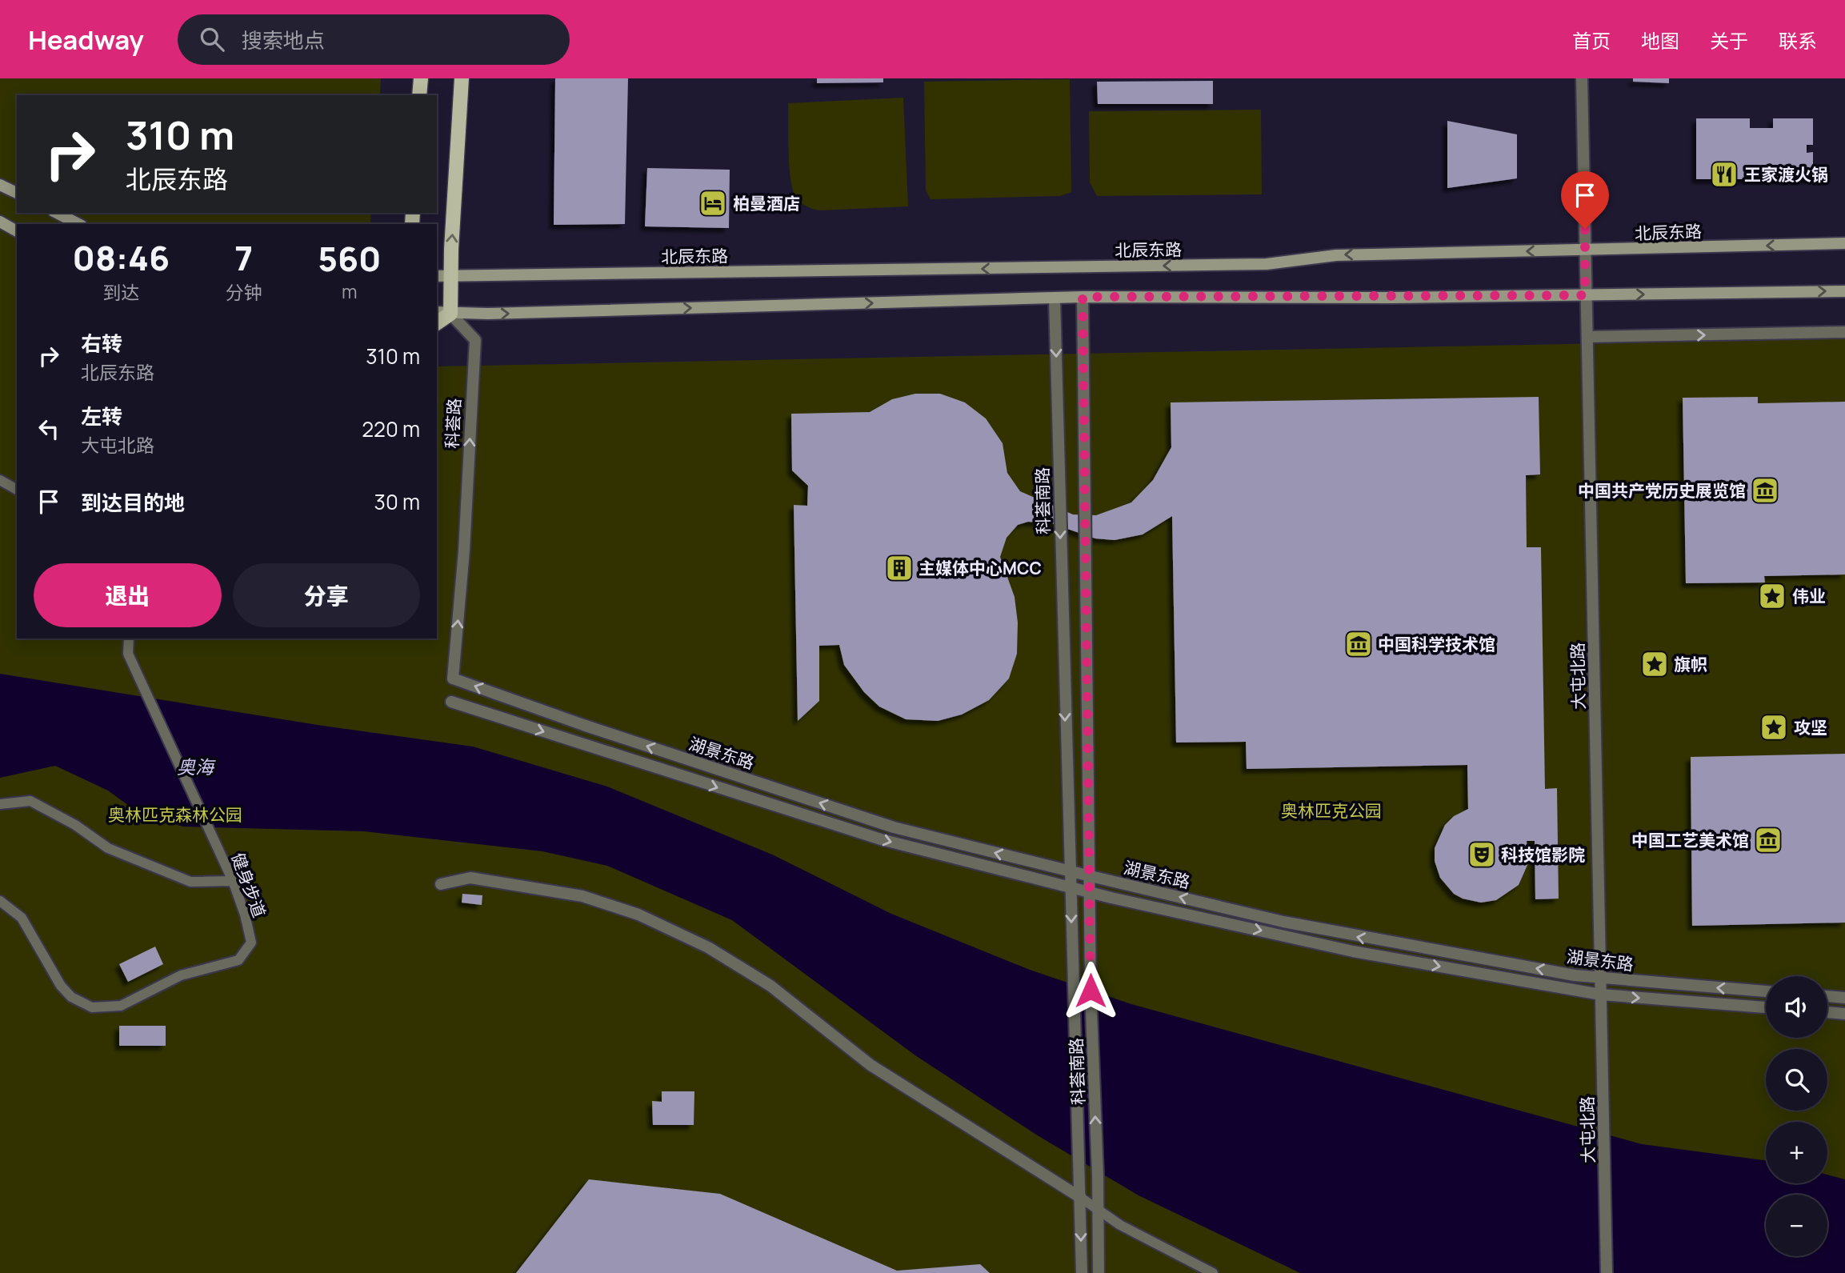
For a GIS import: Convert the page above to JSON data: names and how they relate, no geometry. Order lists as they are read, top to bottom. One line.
{"streets":{"main road":["北辰东路"],"street":["科荟路","科荟南路","大屯北路","湖景东路","健身步道"]},"crossings":[["北辰东路","大屯北路"],["科荟路","湖景东路"],["科荟南路","湖景东路"],["大屯北路","湖景东路"]],"one_way":["科荟路"],"water":["奥海"],"parks":["奥林匹克公园","奥林匹克森林公园"],"places":{"restaurant":["王家渡火锅"],"hotel":["柏曼酒店"],"museum":["中国共产党历史展览馆","中国科学技术馆","中国工艺美术馆"],"building":["主媒体中心MCC"],"place":["伟业","旗帜","攻坚"],"theatre":["科技馆影院"]},"page":{"header":"Headway","search":"搜索地点","nav":["首页","地图","关于","联系"],"turn":["310 m","北辰东路"],"eta":["08:46","到达","7","分钟","560","m"],"list":[{"name":"右转","note":"北辰东路","value":"310 m"},{"name":"左转","note":"大屯北路","value":"220 m"},{"name":"到达目的地","value":"30 m"}],"buttons":["退出","分享"],"map_buttons":["+","−"]}}
